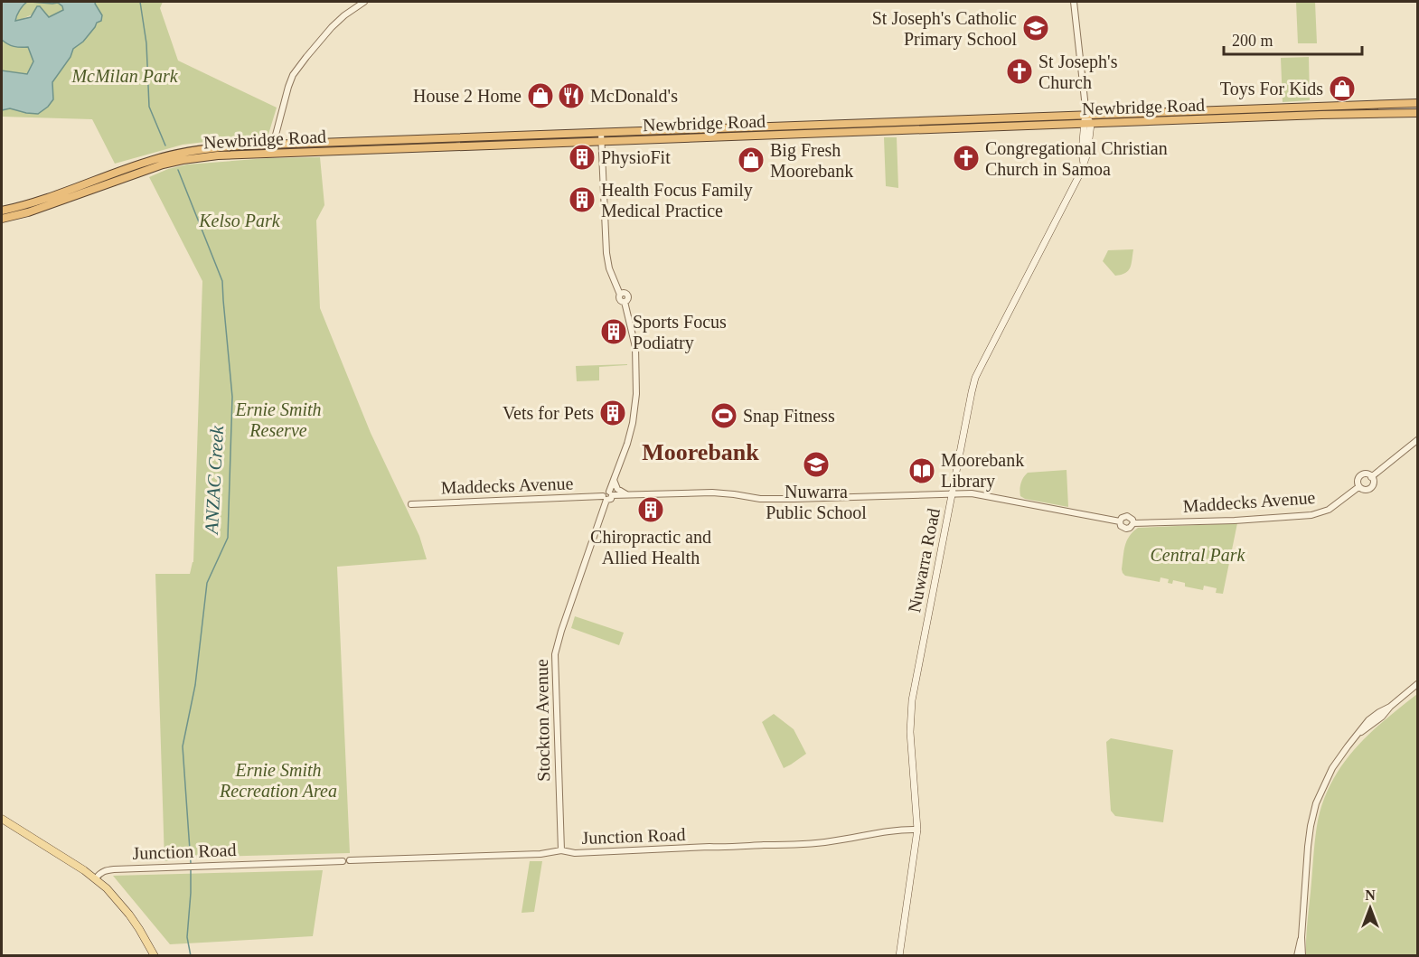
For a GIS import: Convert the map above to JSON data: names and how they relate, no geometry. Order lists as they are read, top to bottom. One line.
{"streets":{"highway":["Newbridge Road"],"main road":["Nuwarra Road"],"street":["Maddecks Avenue","Stockton Avenue","Junction Road"]},"crossings":[["Newbridge Road","Nuwarra Road"],["Maddecks Avenue","Stockton Avenue"],["Nuwarra Road","Junction Road"],["Stockton Avenue","Junction Road"]],"districts":["Moorebank"],"water":["ANZAC Creek"],"parks":["McMilan Park","Kelso Park","Ernie Smith Reserve","Central Park","Ernie Smith Recreation Area"],"places":{"school or university":["St Joseph's Catholic Primary School","Nuwarra Public School"],"church":["St Joseph's Church","Congregational Christian Church in Samoa"],"shop":["Toys For Kids","House 2 Home","Big Fresh Moorebank"],"restaurant":["McDonald's"],"building":["PhysioFit","Health Focus Family Medical Practice","Sports Focus Podiatry","Vets for Pets","Chiropractic and Allied Health"],"sports":["Snap Fitness"],"library":["Moorebank Library"]},"scale_bar":"200 m","north":"top"}
